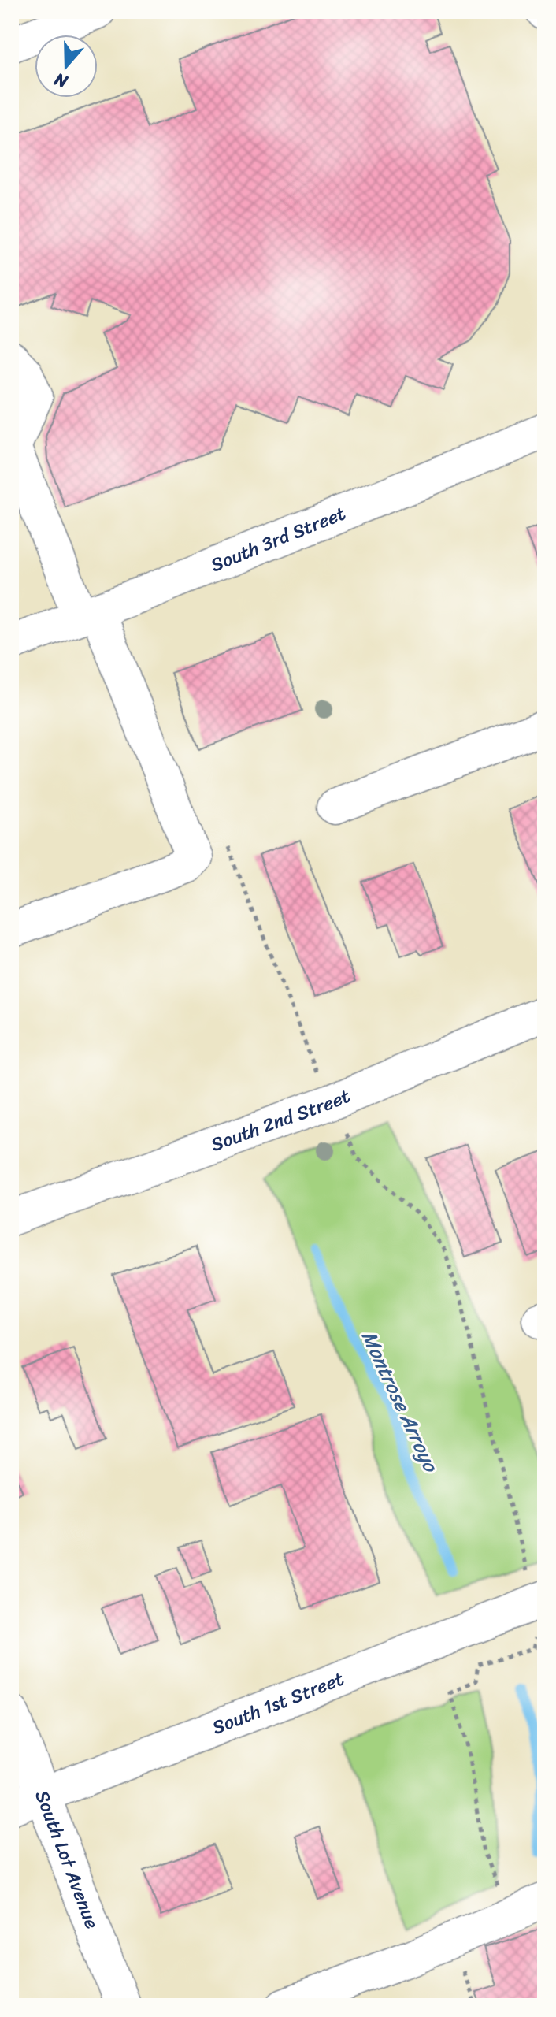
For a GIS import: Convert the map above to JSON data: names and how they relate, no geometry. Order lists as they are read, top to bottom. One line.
{"streets":{"street":["South 3rd Street","South 2nd Street","South 1st Street","South Lot Avenue"]},"crossings":[["South 1st Street","South Lot Avenue"]],"water":["Montrose Arroyo"],"north":"bottom"}
